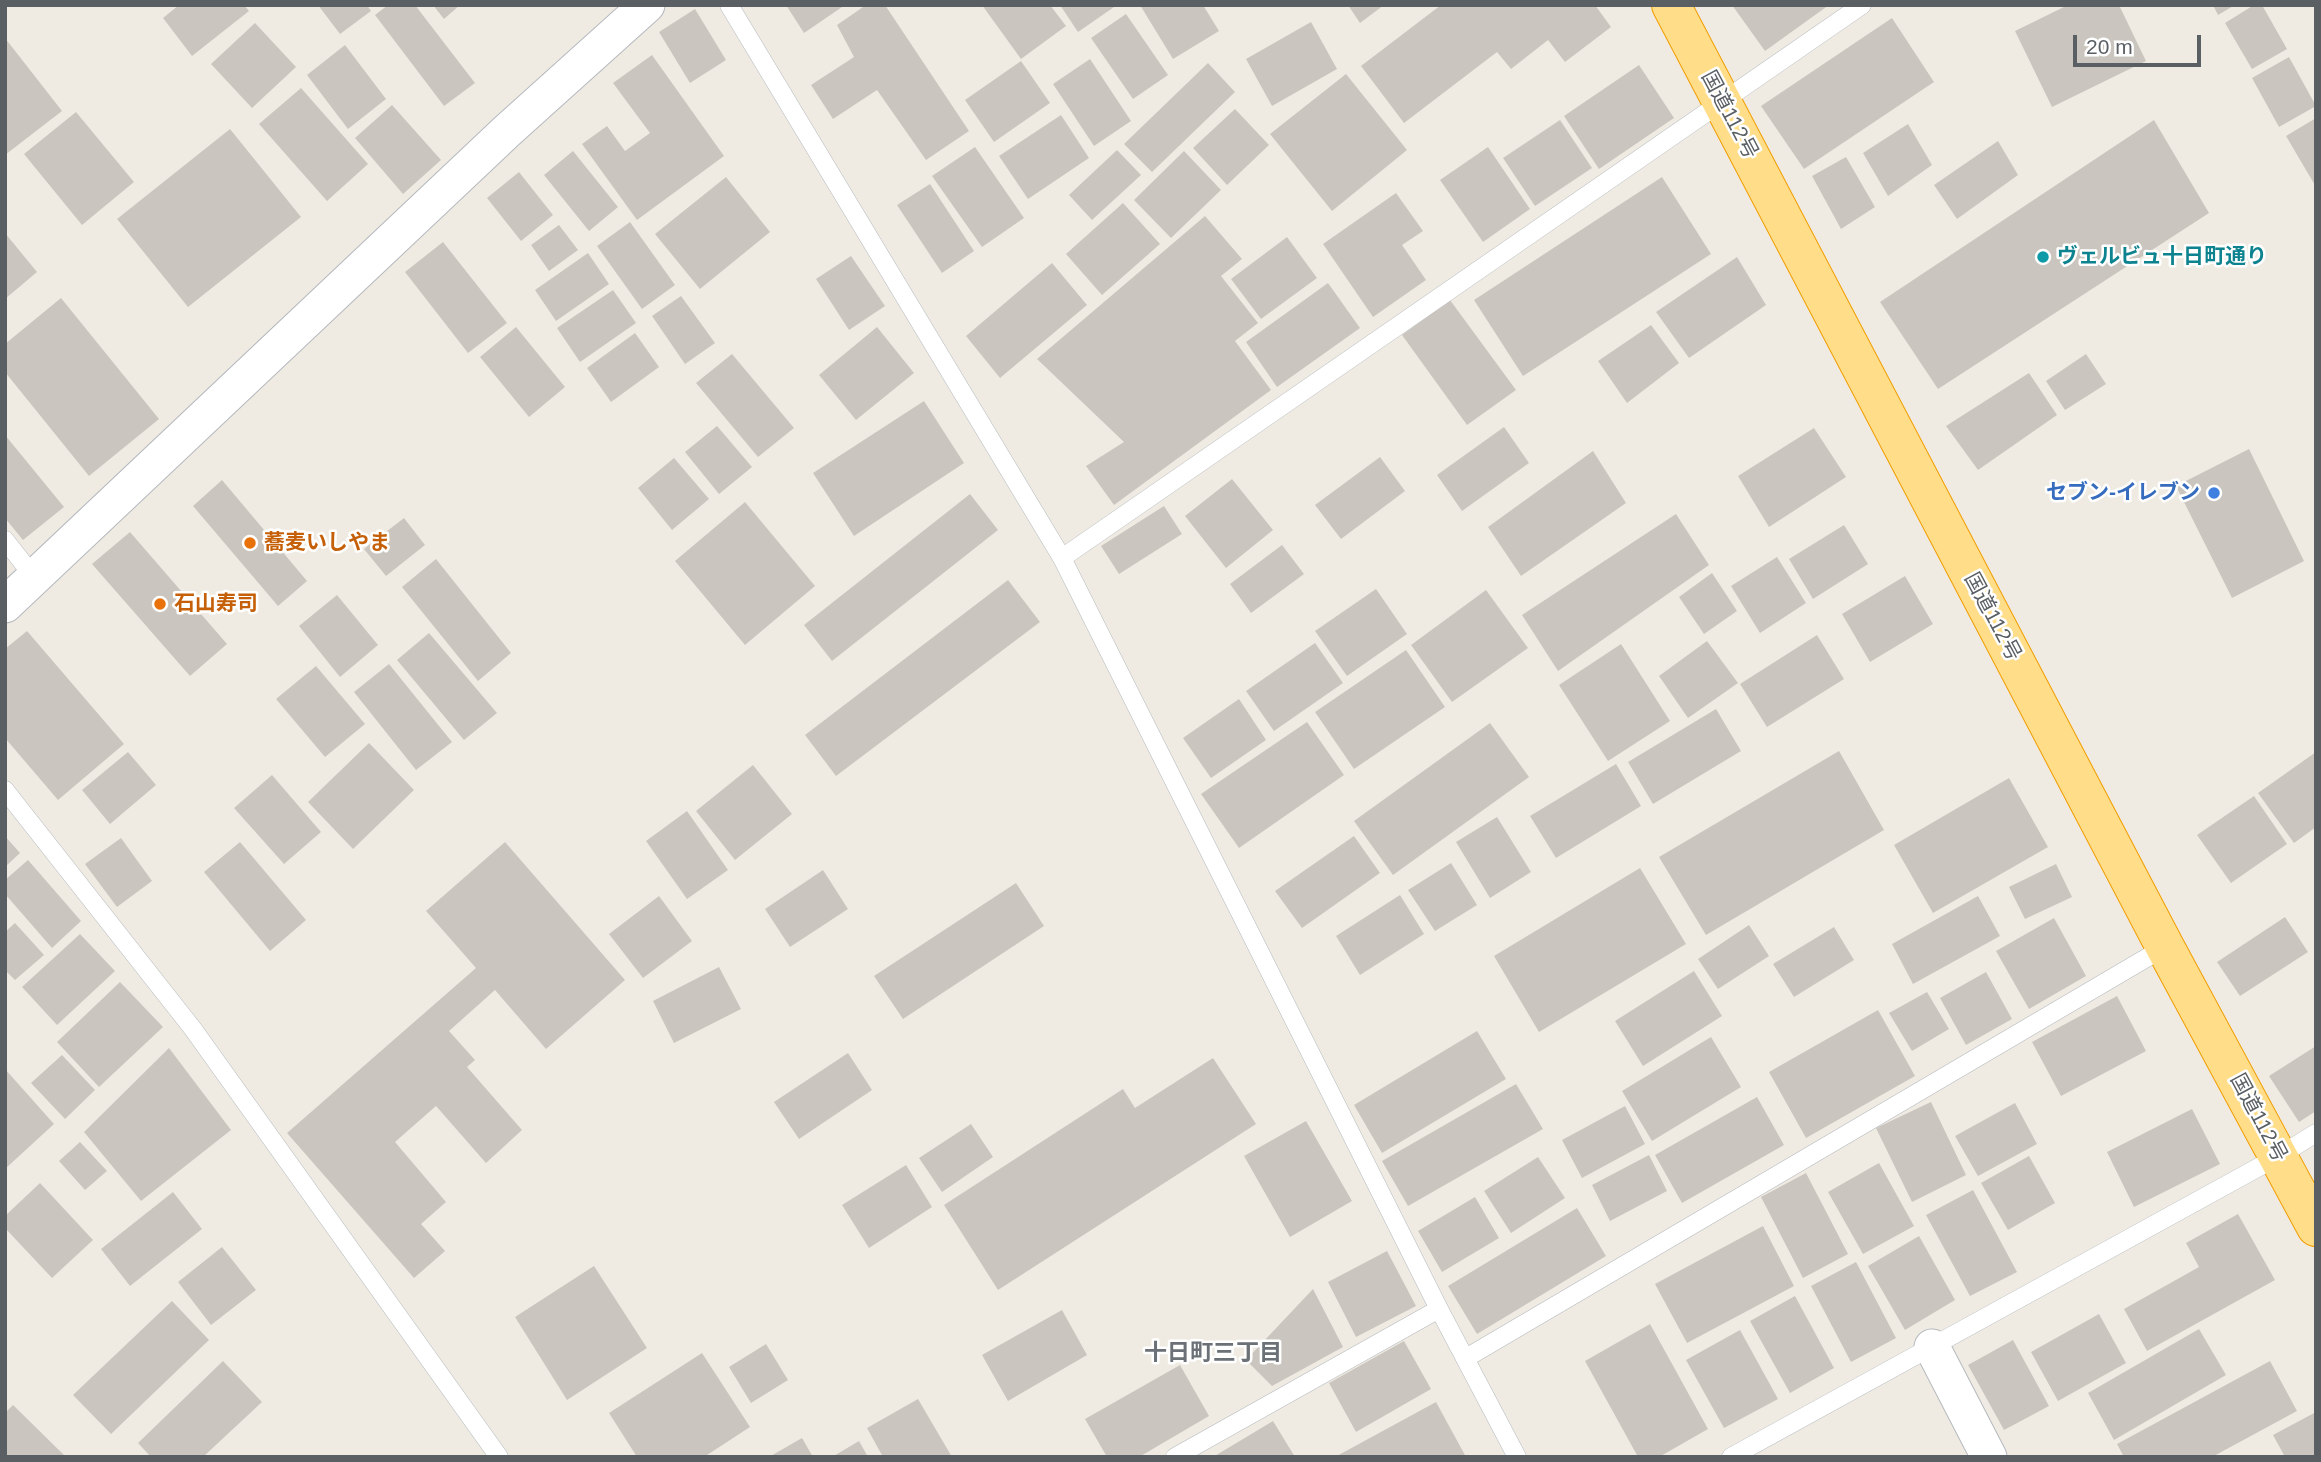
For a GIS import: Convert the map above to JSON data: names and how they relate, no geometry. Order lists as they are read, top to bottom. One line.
{"streets":{"highway":["国道112号"]},"districts":["十日町三丁目"],"places":["ヴェルビュ十日町通り","セブン-イレブン","蕎麦いしやま","石山寿司"],"scale_bar":"20 m"}
